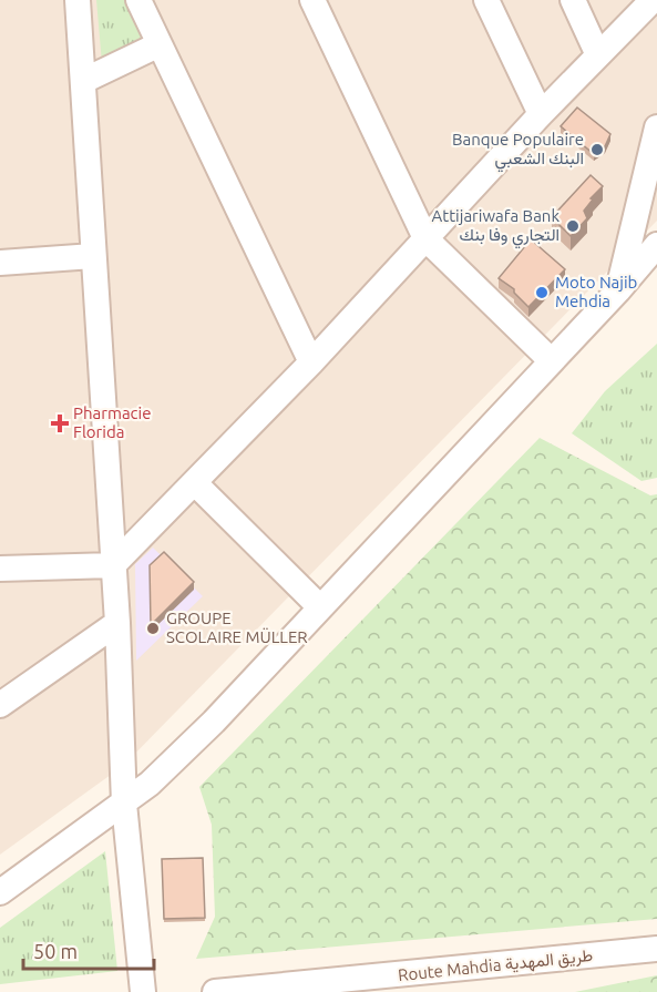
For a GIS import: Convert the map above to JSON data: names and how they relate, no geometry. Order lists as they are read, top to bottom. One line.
{"streets":{"street":["Route Mahdia طريق المهدية"]},"places":{"other":["Banque Populaire البنك الشعبي","Attijariwafa Bank التجاري وفا بنك","Moto Najib Mehdia","GROUPE SCOLAIRE MÜLLER"],"health":["Pharmacie Florida"]},"scale_bar":"50 m"}
